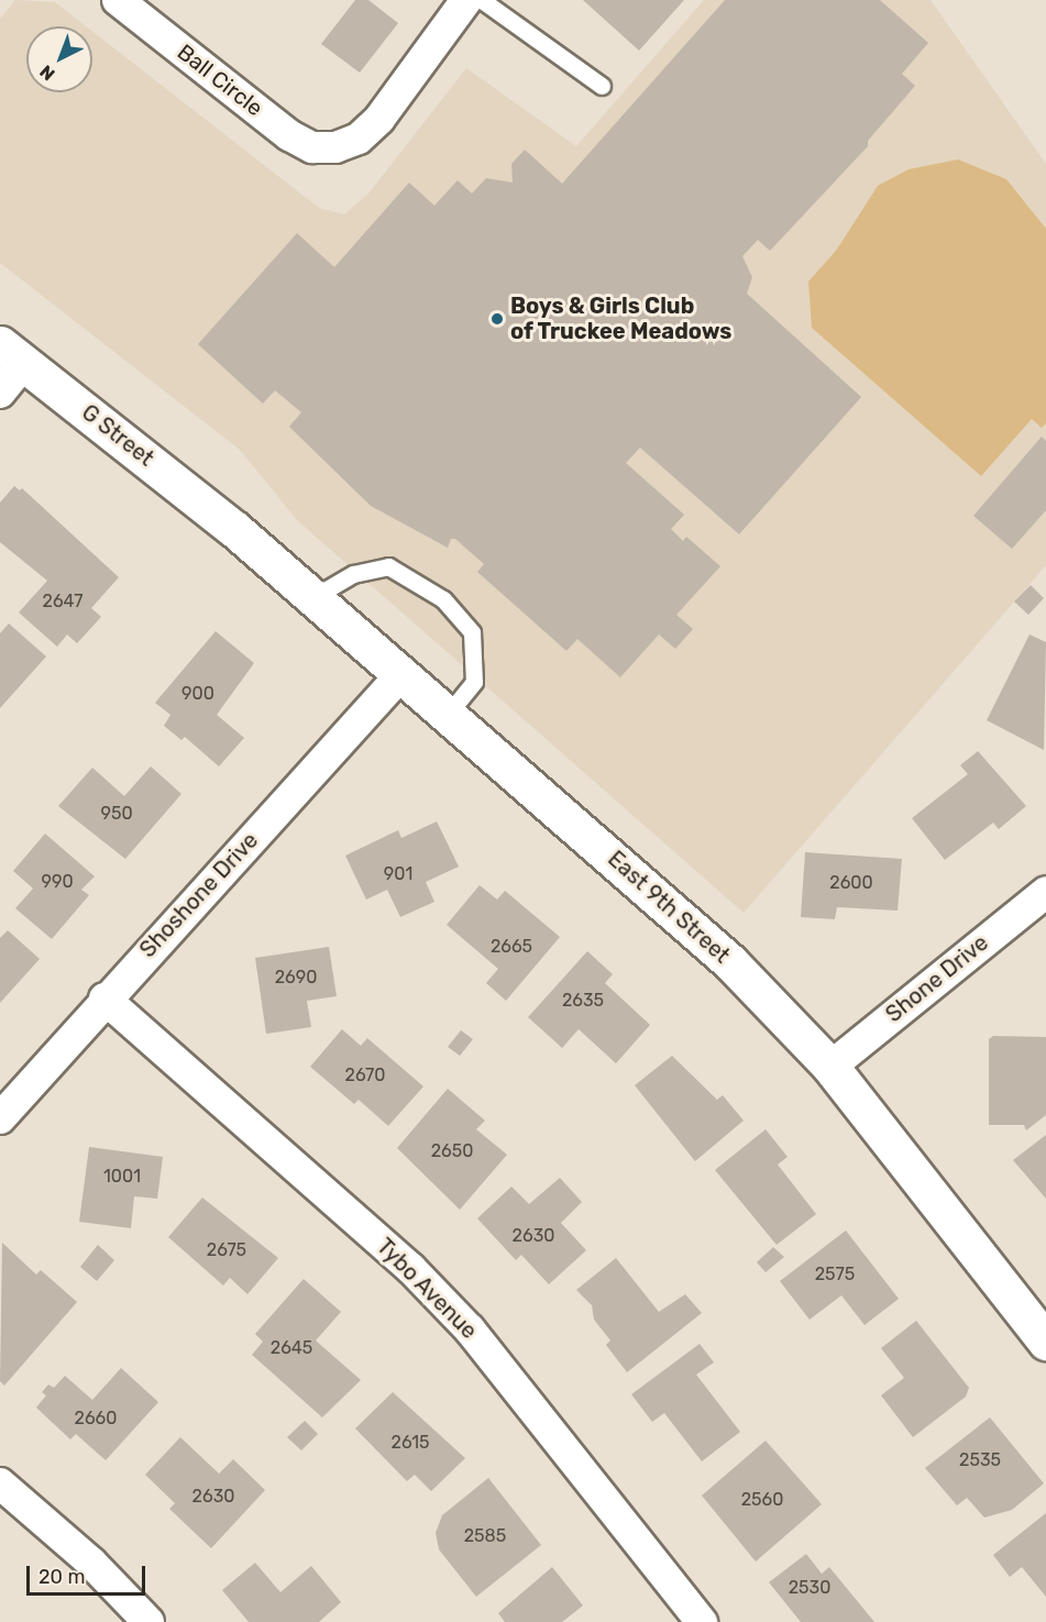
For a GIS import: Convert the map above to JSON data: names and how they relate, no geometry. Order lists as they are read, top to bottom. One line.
{"streets":{"street":["Ball Circle","G Street","Shoshone Drive","East 9th Street","Shone Drive","Tybo Avenue"]},"crossings":[["G Street","East 9th Street"],["Shoshone Drive","East 9th Street"],["Shoshone Drive","Tybo Avenue"],["East 9th Street","Shone Drive"]],"places":["Boys & Girls Club of Truckee Meadows"],"house_numbers":["2647","900","950","901","990","2600","2665","2690","2635","2670","2650","1001","2630","2675","2575","2645","2660","2615","2535","2630","2560","2585","2530"],"scale_bar":"20 m","north":"bottom left"}
